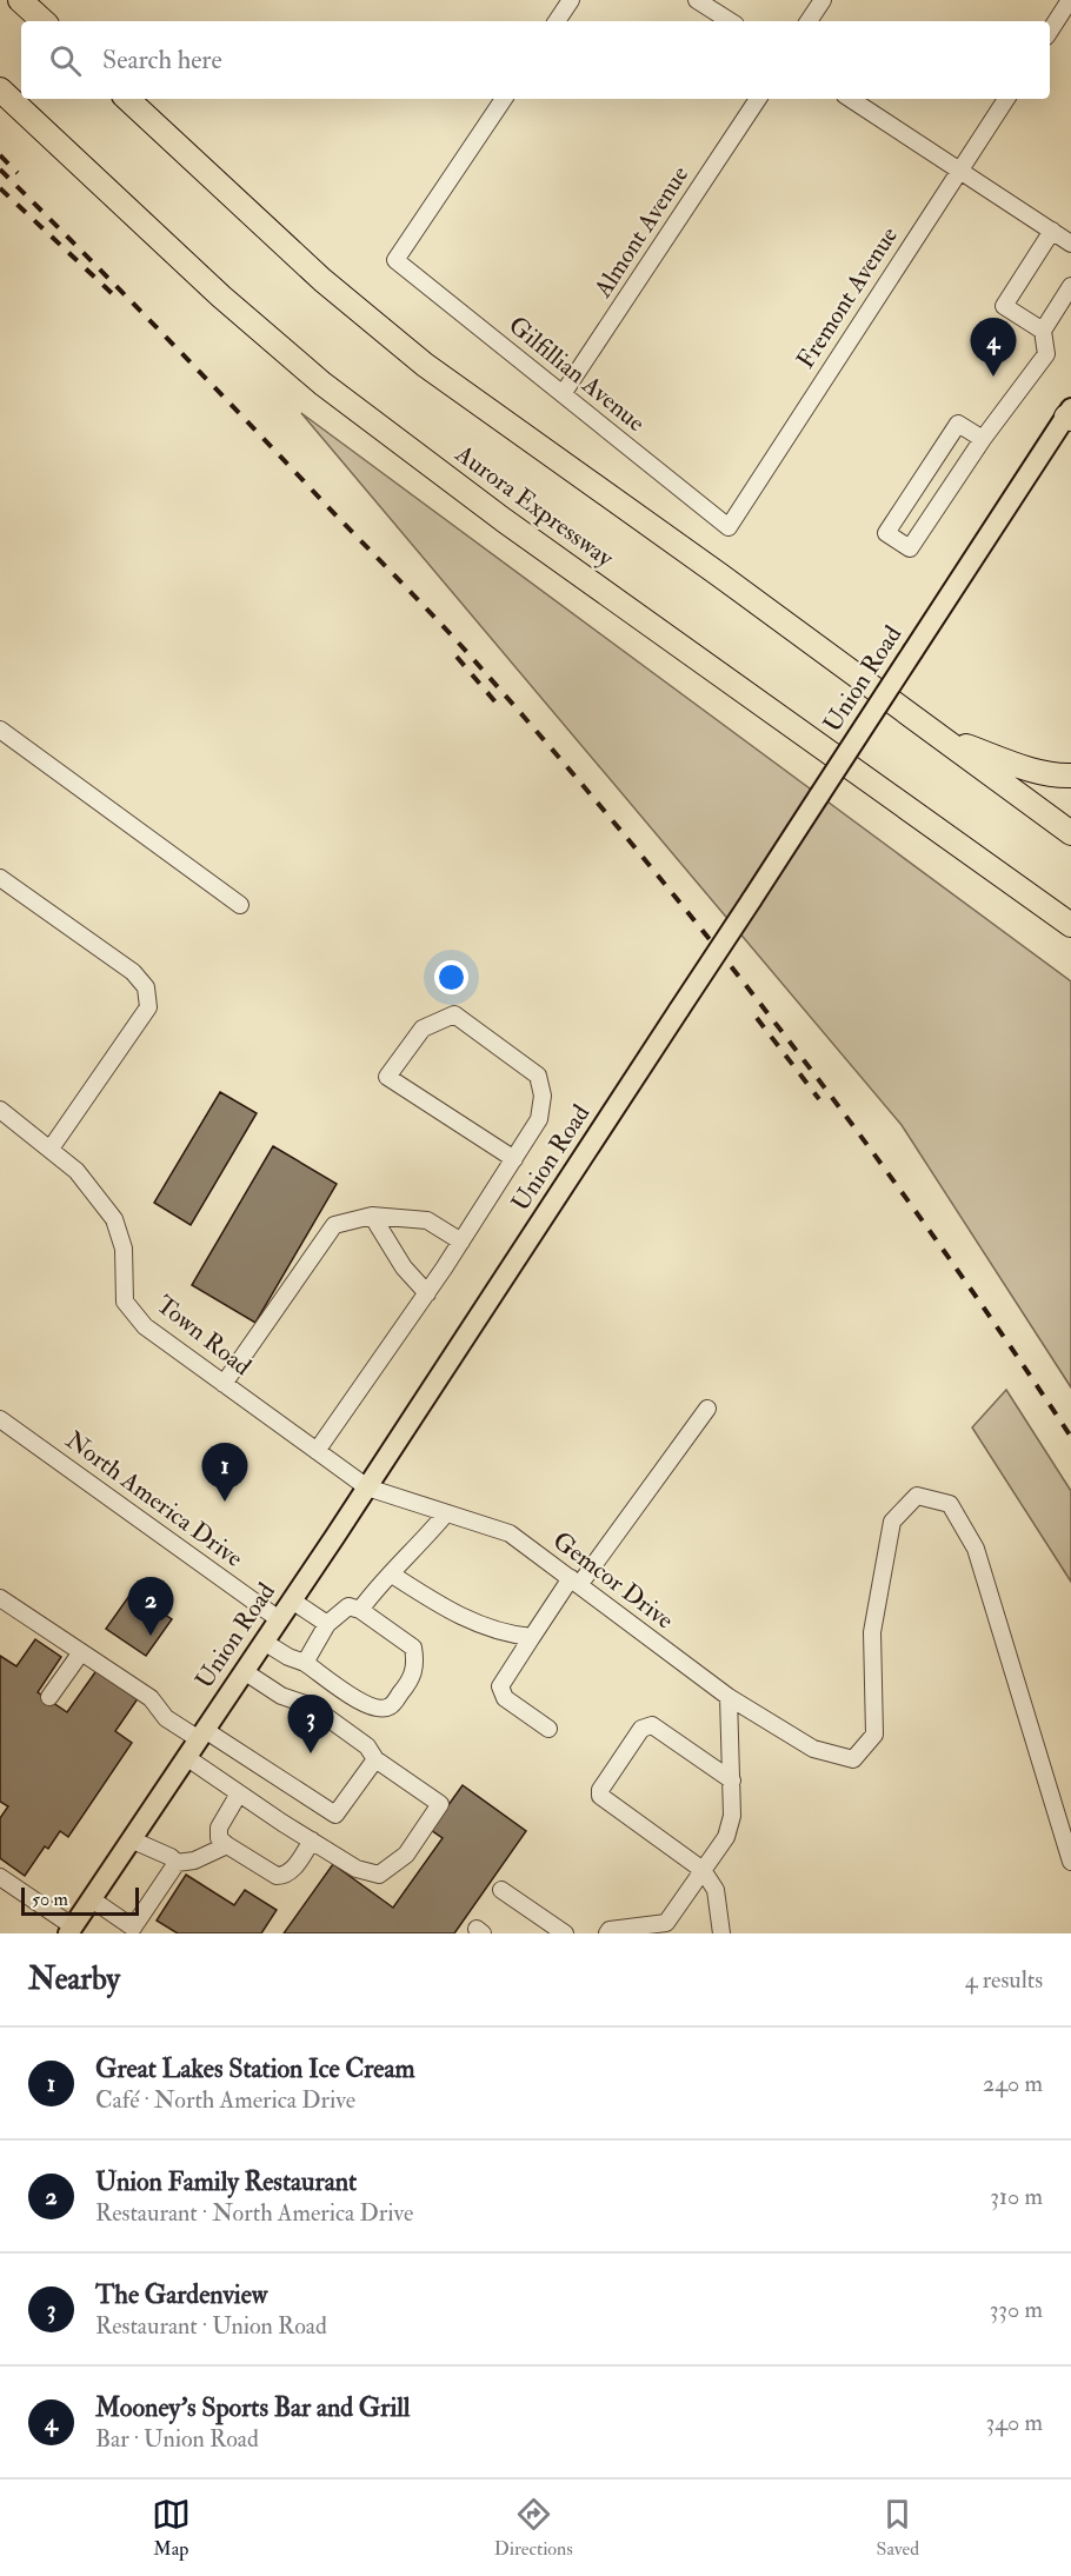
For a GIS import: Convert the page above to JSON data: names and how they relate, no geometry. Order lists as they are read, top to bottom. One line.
{"streets":{"highway":["Aurora Expressway"],"main road":["Union Road"],"street":["Almont Avenue","Fremont Avenue","Gilfillian Avenue","Town Road","North America Drive","Gemcor Drive"]},"crossings":[["Almont Avenue","Gilfillian Avenue"],["Fremont Avenue","Gilfillian Avenue"],["Union Road","Town Road"],["Union Road","North America Drive"],["Union Road","Gemcor Drive"],["Town Road","Gemcor Drive"]],"scale_bar":"50 m","page":{"search":"Search here","pins":["4","1","2","3"],"scale":"50 m","heading":["Nearby","4 results"],"list":[{"mark":"1","name":"Great Lakes Station Ice Cream","note":"Café · North America Drive","value":"240 m"},{"mark":"2","name":"Union Family Restaurant","note":"Restaurant · North America Drive","value":"310 m"},{"mark":"3","name":"The Gardenview","note":"Restaurant · Union Road","value":"330 m"},{"mark":"4","name":"Mooney's Sports Bar and Grill","note":"Bar · Union Road","value":"340 m"}],"nav":["Map","Directions","Saved"]}}
